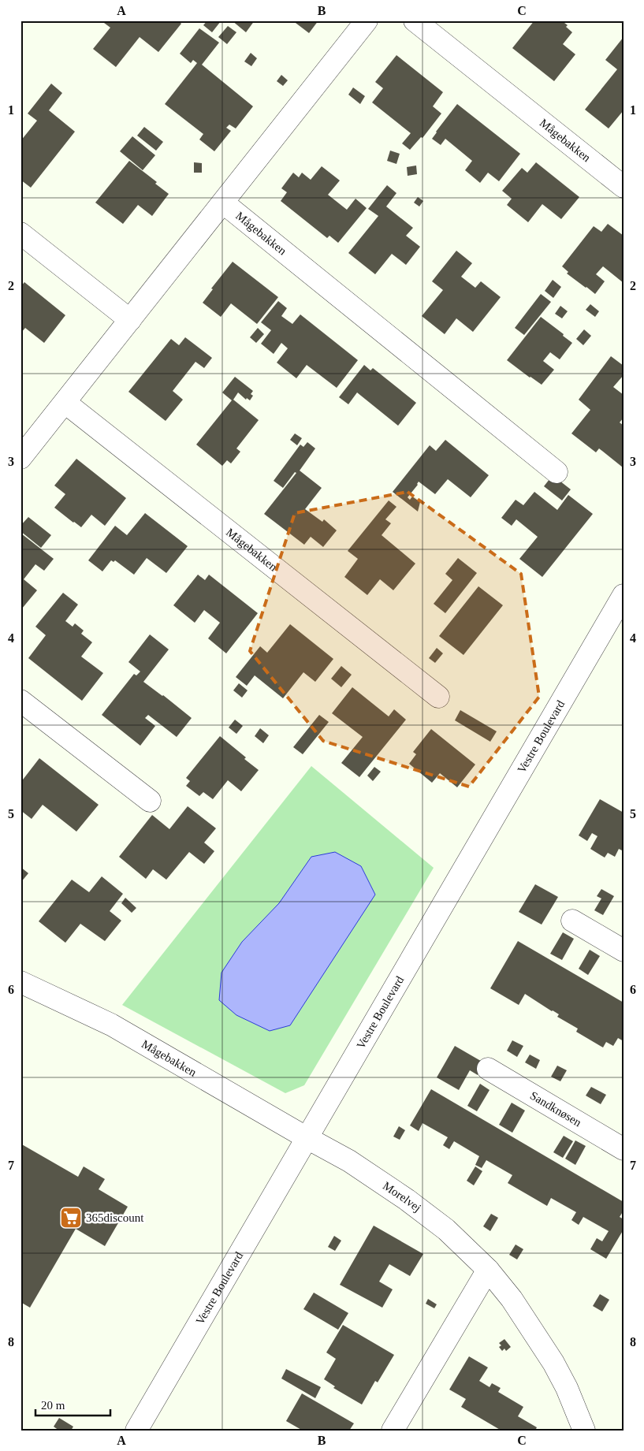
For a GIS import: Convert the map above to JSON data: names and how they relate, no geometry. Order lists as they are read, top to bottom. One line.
{"streets":{"street":["Mågebakken","Vestre Boulevard","Sandknøsen","Morelvej"]},"crossings":[["Mågebakken","Vestre Boulevard"],["Mågebakken","Morelvej"],["Vestre Boulevard","Morelvej"]],"places":{"supermarket":["365discount"]},"scale_bar":"20 m","grid":{"columns":["A","B","C"],"rows":["1","2","3","4","5","6","7","8"]}}
